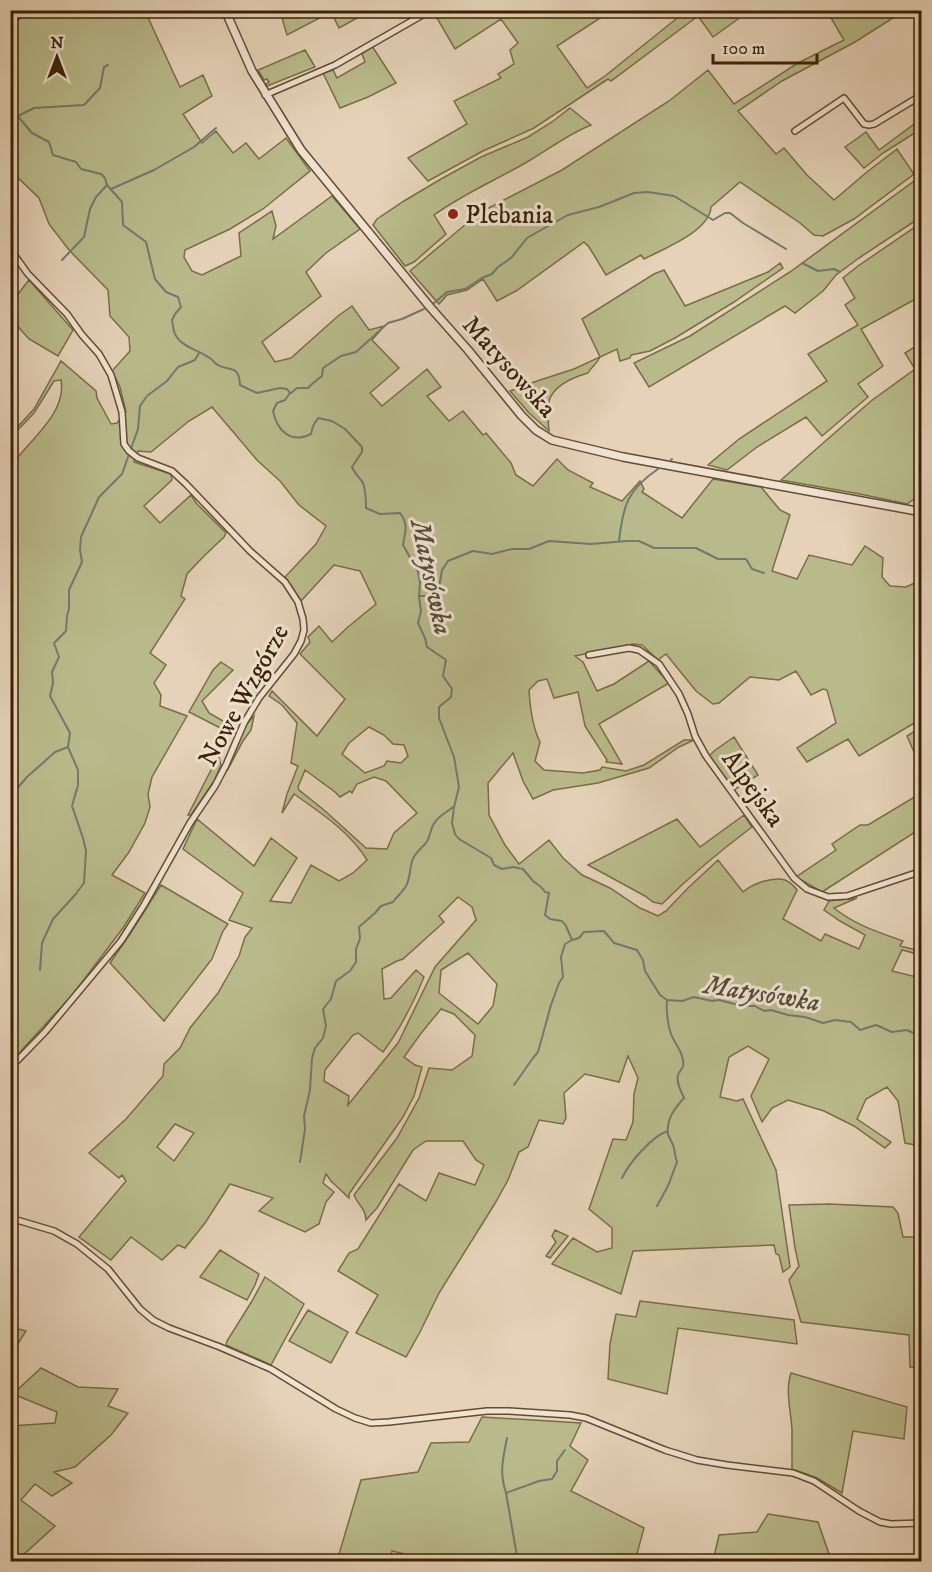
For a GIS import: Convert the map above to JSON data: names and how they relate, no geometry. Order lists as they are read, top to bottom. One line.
{"streets":{"street":["Matysowska","Nowe Wzgórze","Alpejska"]},"water":["Matysówka"],"places":["Plebania"],"scale_bar":"100 m","north":"top"}
